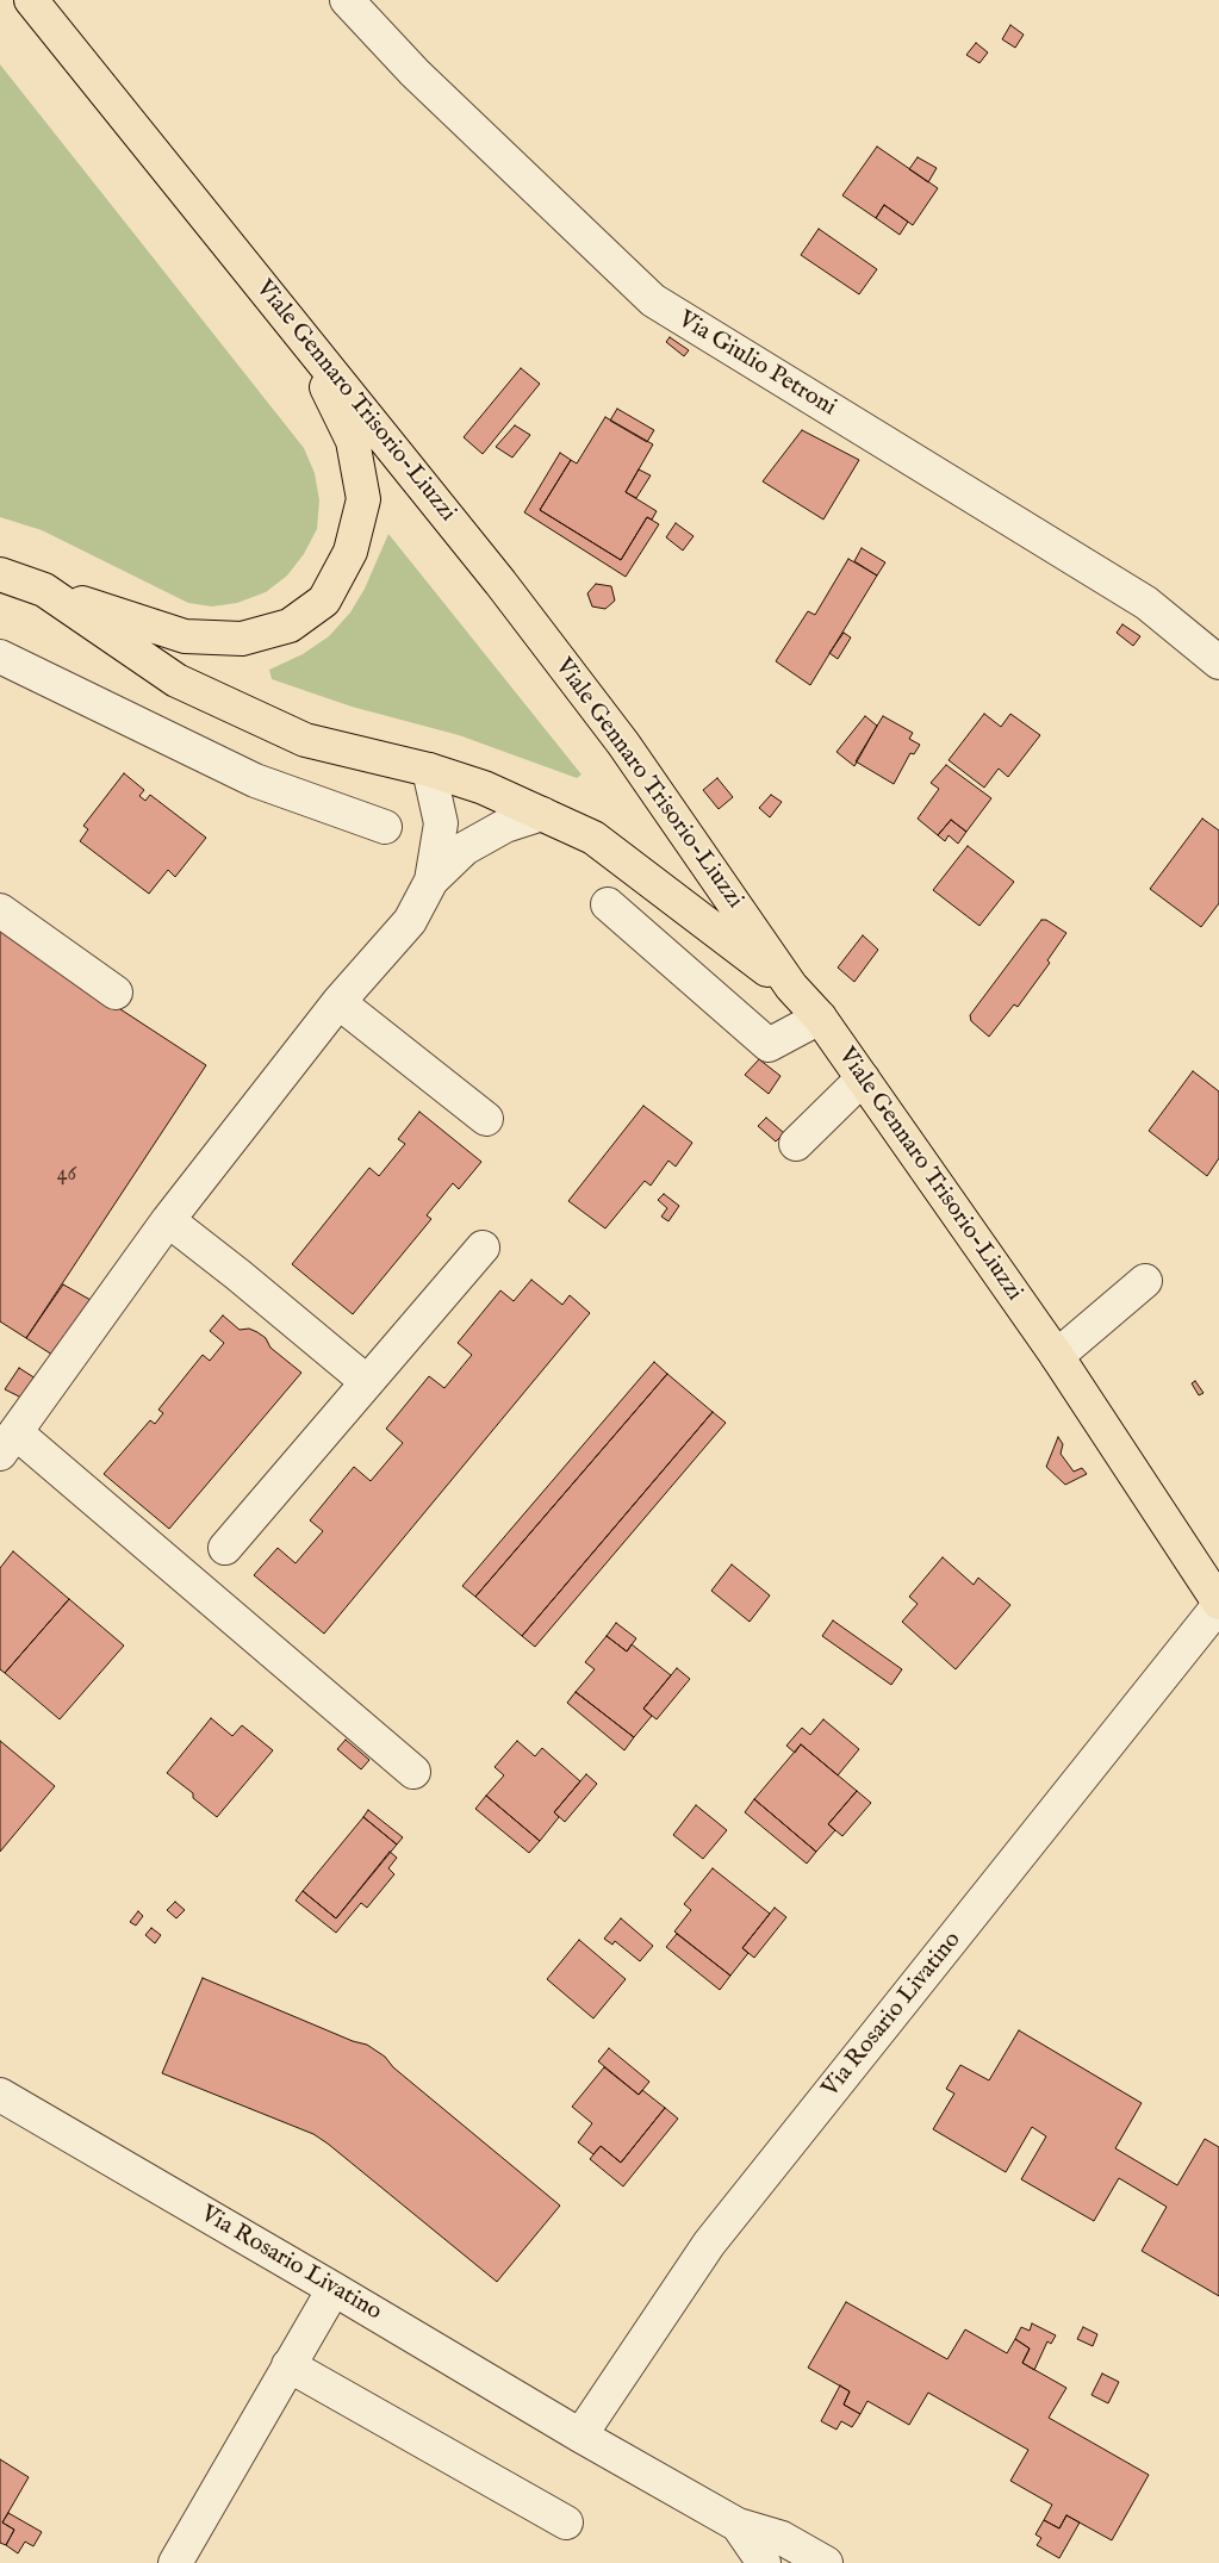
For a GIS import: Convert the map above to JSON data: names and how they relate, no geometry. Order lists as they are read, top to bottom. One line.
{"streets":{"main road":["Viale Gennaro Trisorio-Liuzzi"],"street":["Via Giulio Petroni","Via Rosario Livatino"]},"crossings":[["Viale Gennaro Trisorio-Liuzzi","Via Rosario Livatino"]],"house_numbers":["46"]}
